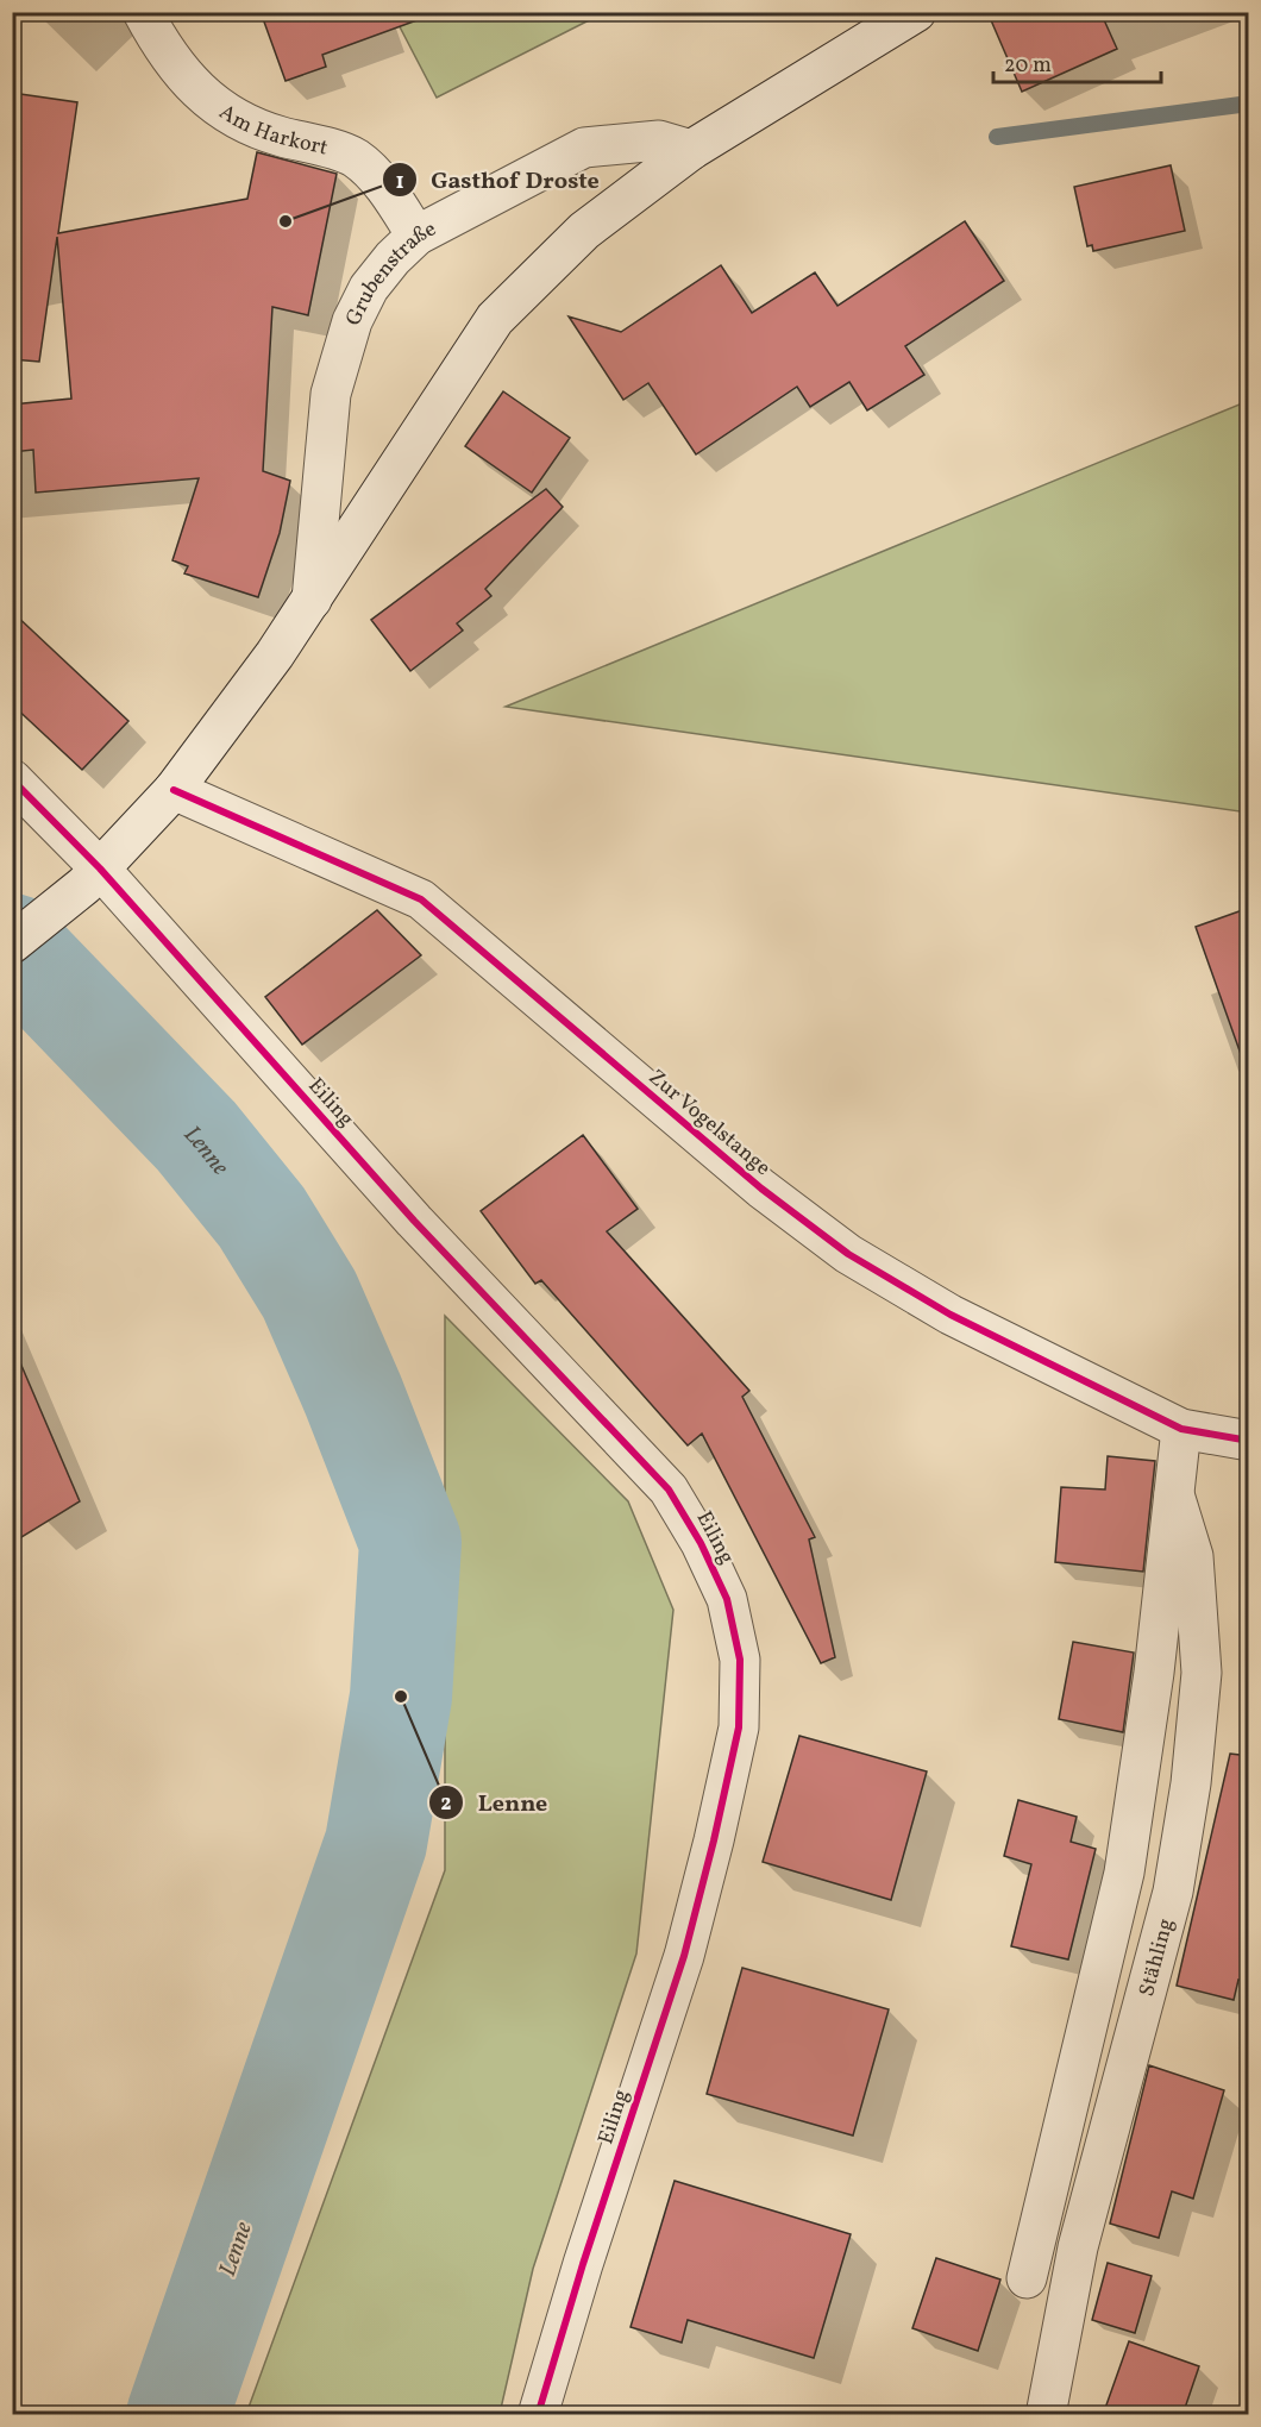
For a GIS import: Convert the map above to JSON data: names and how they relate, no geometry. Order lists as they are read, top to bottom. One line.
{"streets":{"street":["Am Harkort","Grubenstraße","Eiling","Zur Vogelstange","Stähling"]},"crossings":[["Am Harkort","Grubenstraße"],["Grubenstraße","Eiling"],["Grubenstraße","Zur Vogelstange"],["Zur Vogelstange","Stähling"]],"water":["Lenne"],"places":["Gasthof Droste","Lenne"],"scale_bar":"20 m"}
